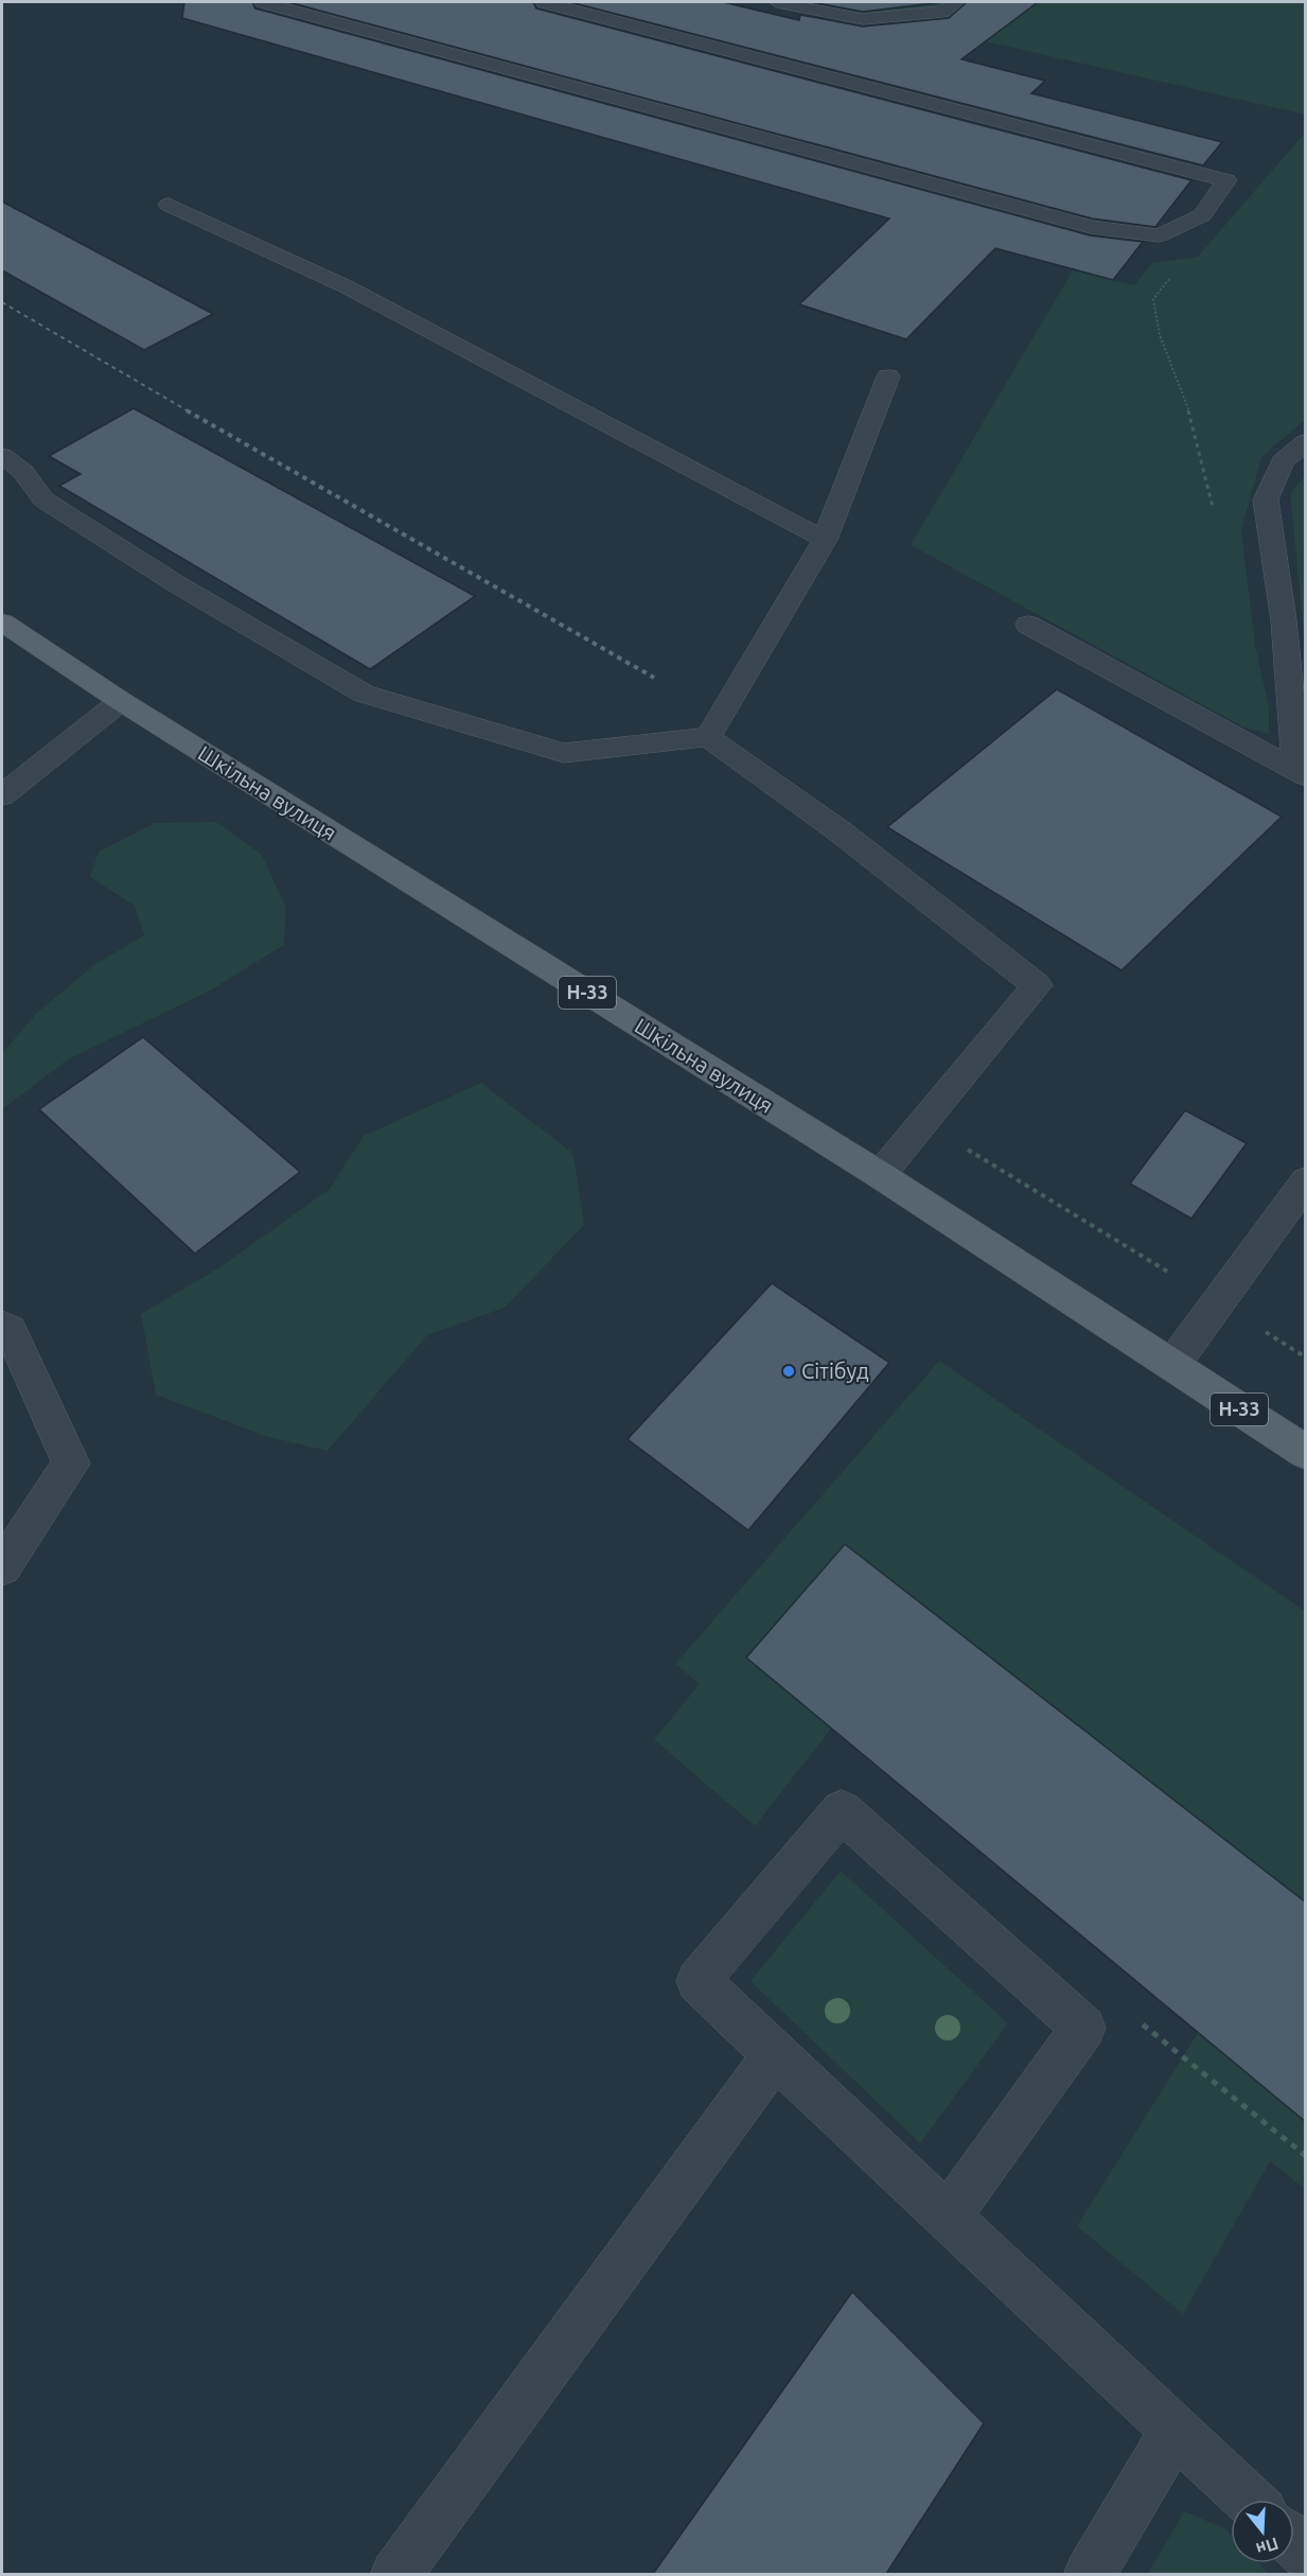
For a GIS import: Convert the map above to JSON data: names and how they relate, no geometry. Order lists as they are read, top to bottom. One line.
{"streets":{"main road":["Шкільна вулиця","Н-33"]},"places":["Сітібуд"],"north":"bottom"}
